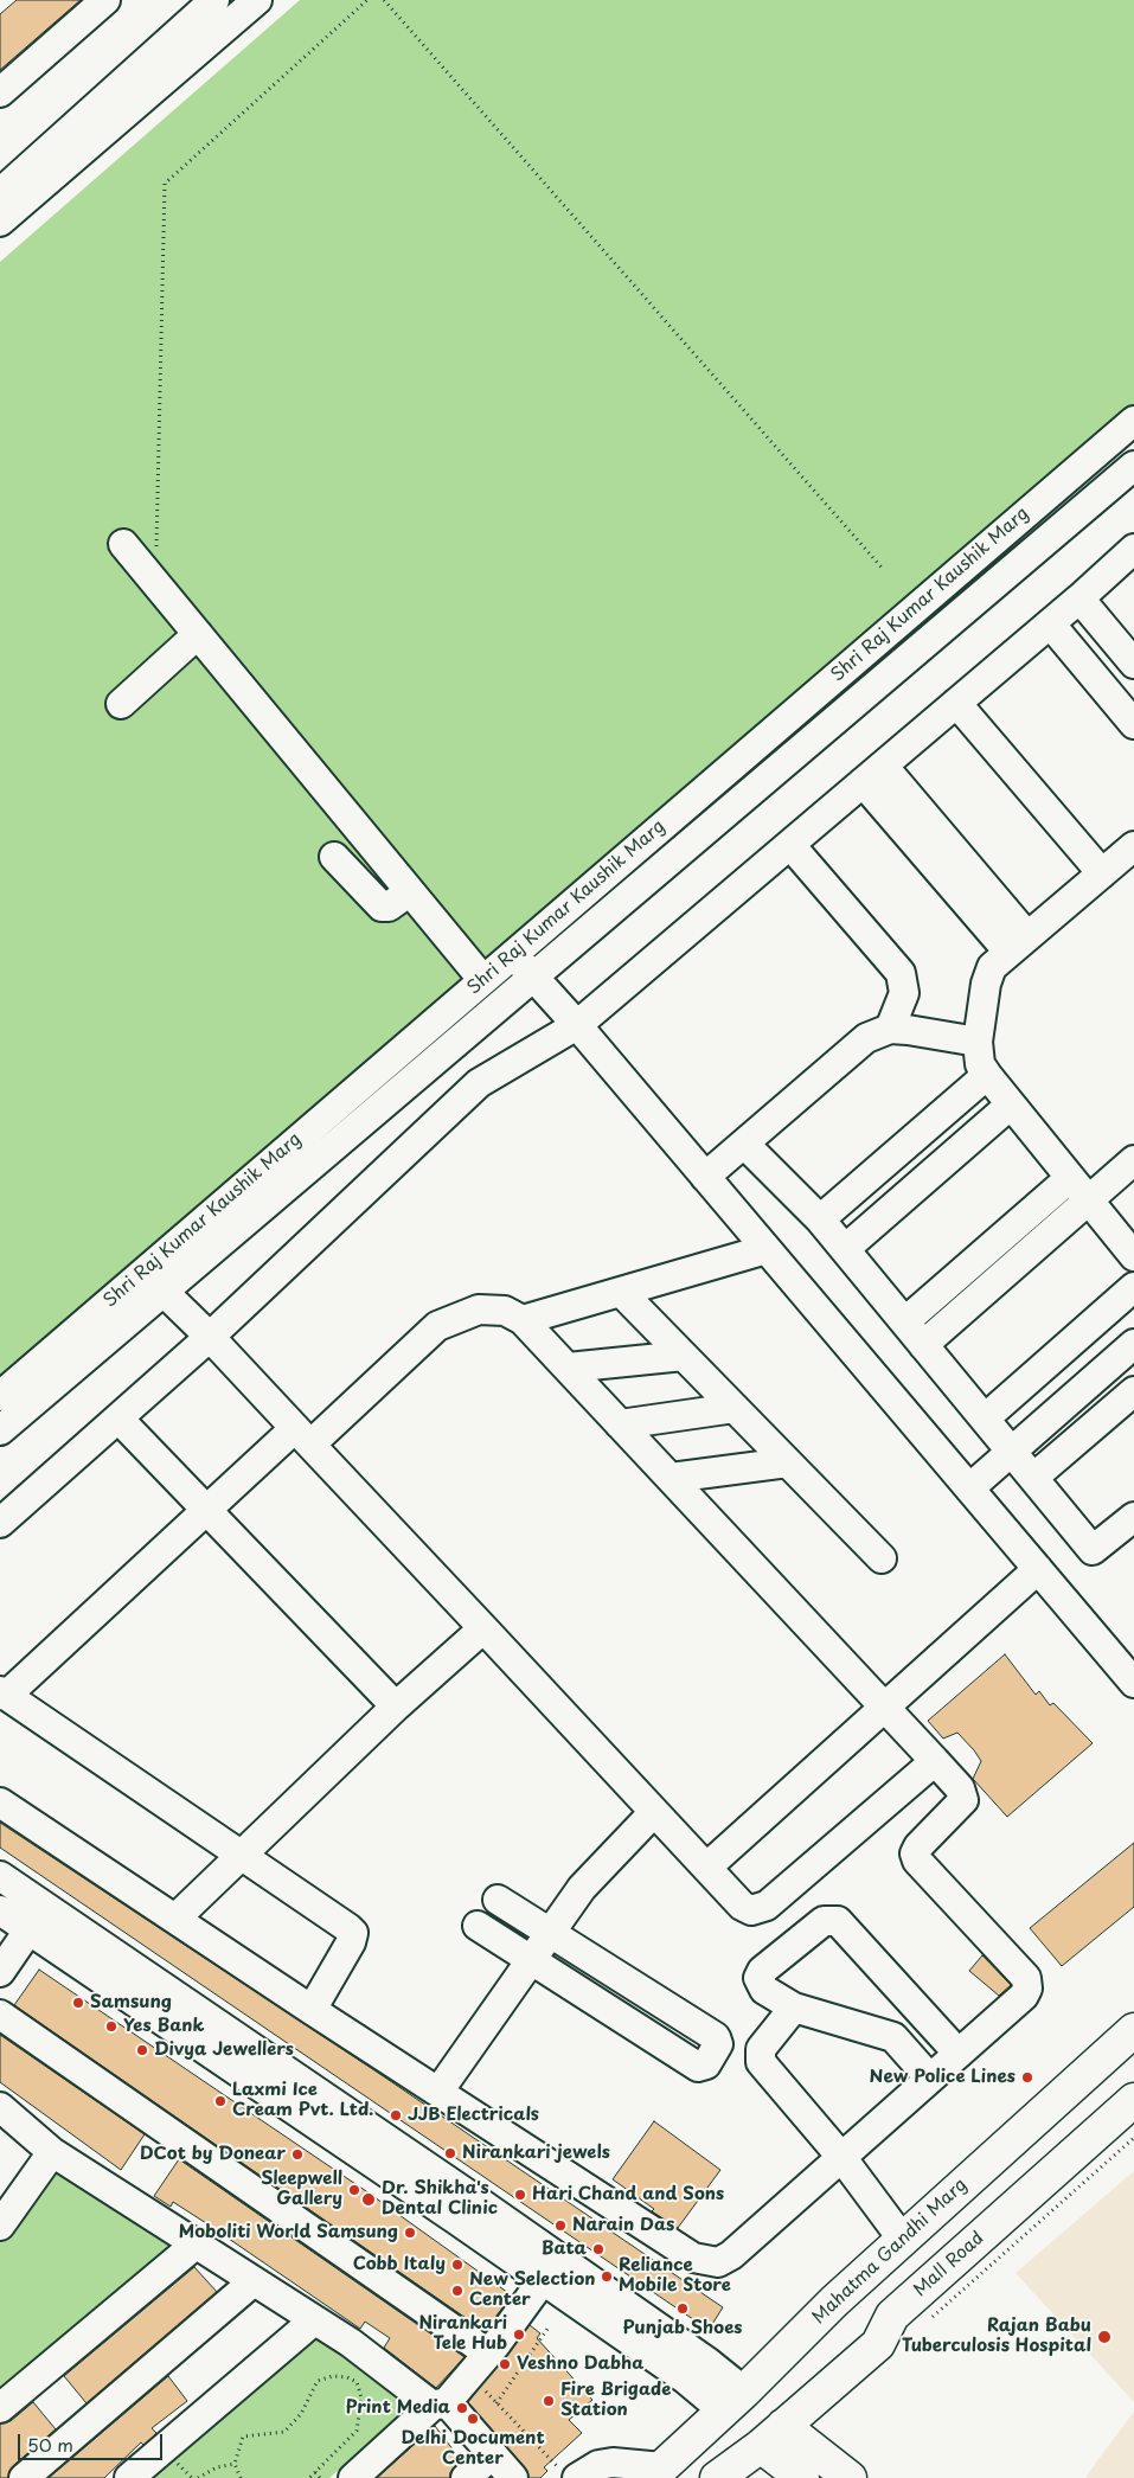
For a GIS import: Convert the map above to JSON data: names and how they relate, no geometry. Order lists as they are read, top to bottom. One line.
{"streets":{"main road":["Mahatma Gandhi Marg","Mall Road"],"street":["Shri Raj Kumar Kaushik Marg"]},"places":["Samsung","Yes Bank","Divya Jewellers","New Police Lines","Laxmi Ice Cream Pvt. Ltd.","JJB Electricals","Nirankari jewels","DCot by Donear","Sleepwell Gallery","Hari Chand and Sons","Dr. Shikha's Dental Clinic","Narain Das","Moboliti World Samsung","Bata","Cobb Italy","Reliance Mobile Store","New Selection Center","Punjab Shoes","Nirankari Tele Hub","Rajan Babu Tuberculosis Hospital","Veshno Dabha","Fire Brigade Station","Print Media","Delhi Document Center"],"scale_bar":"50 m"}
